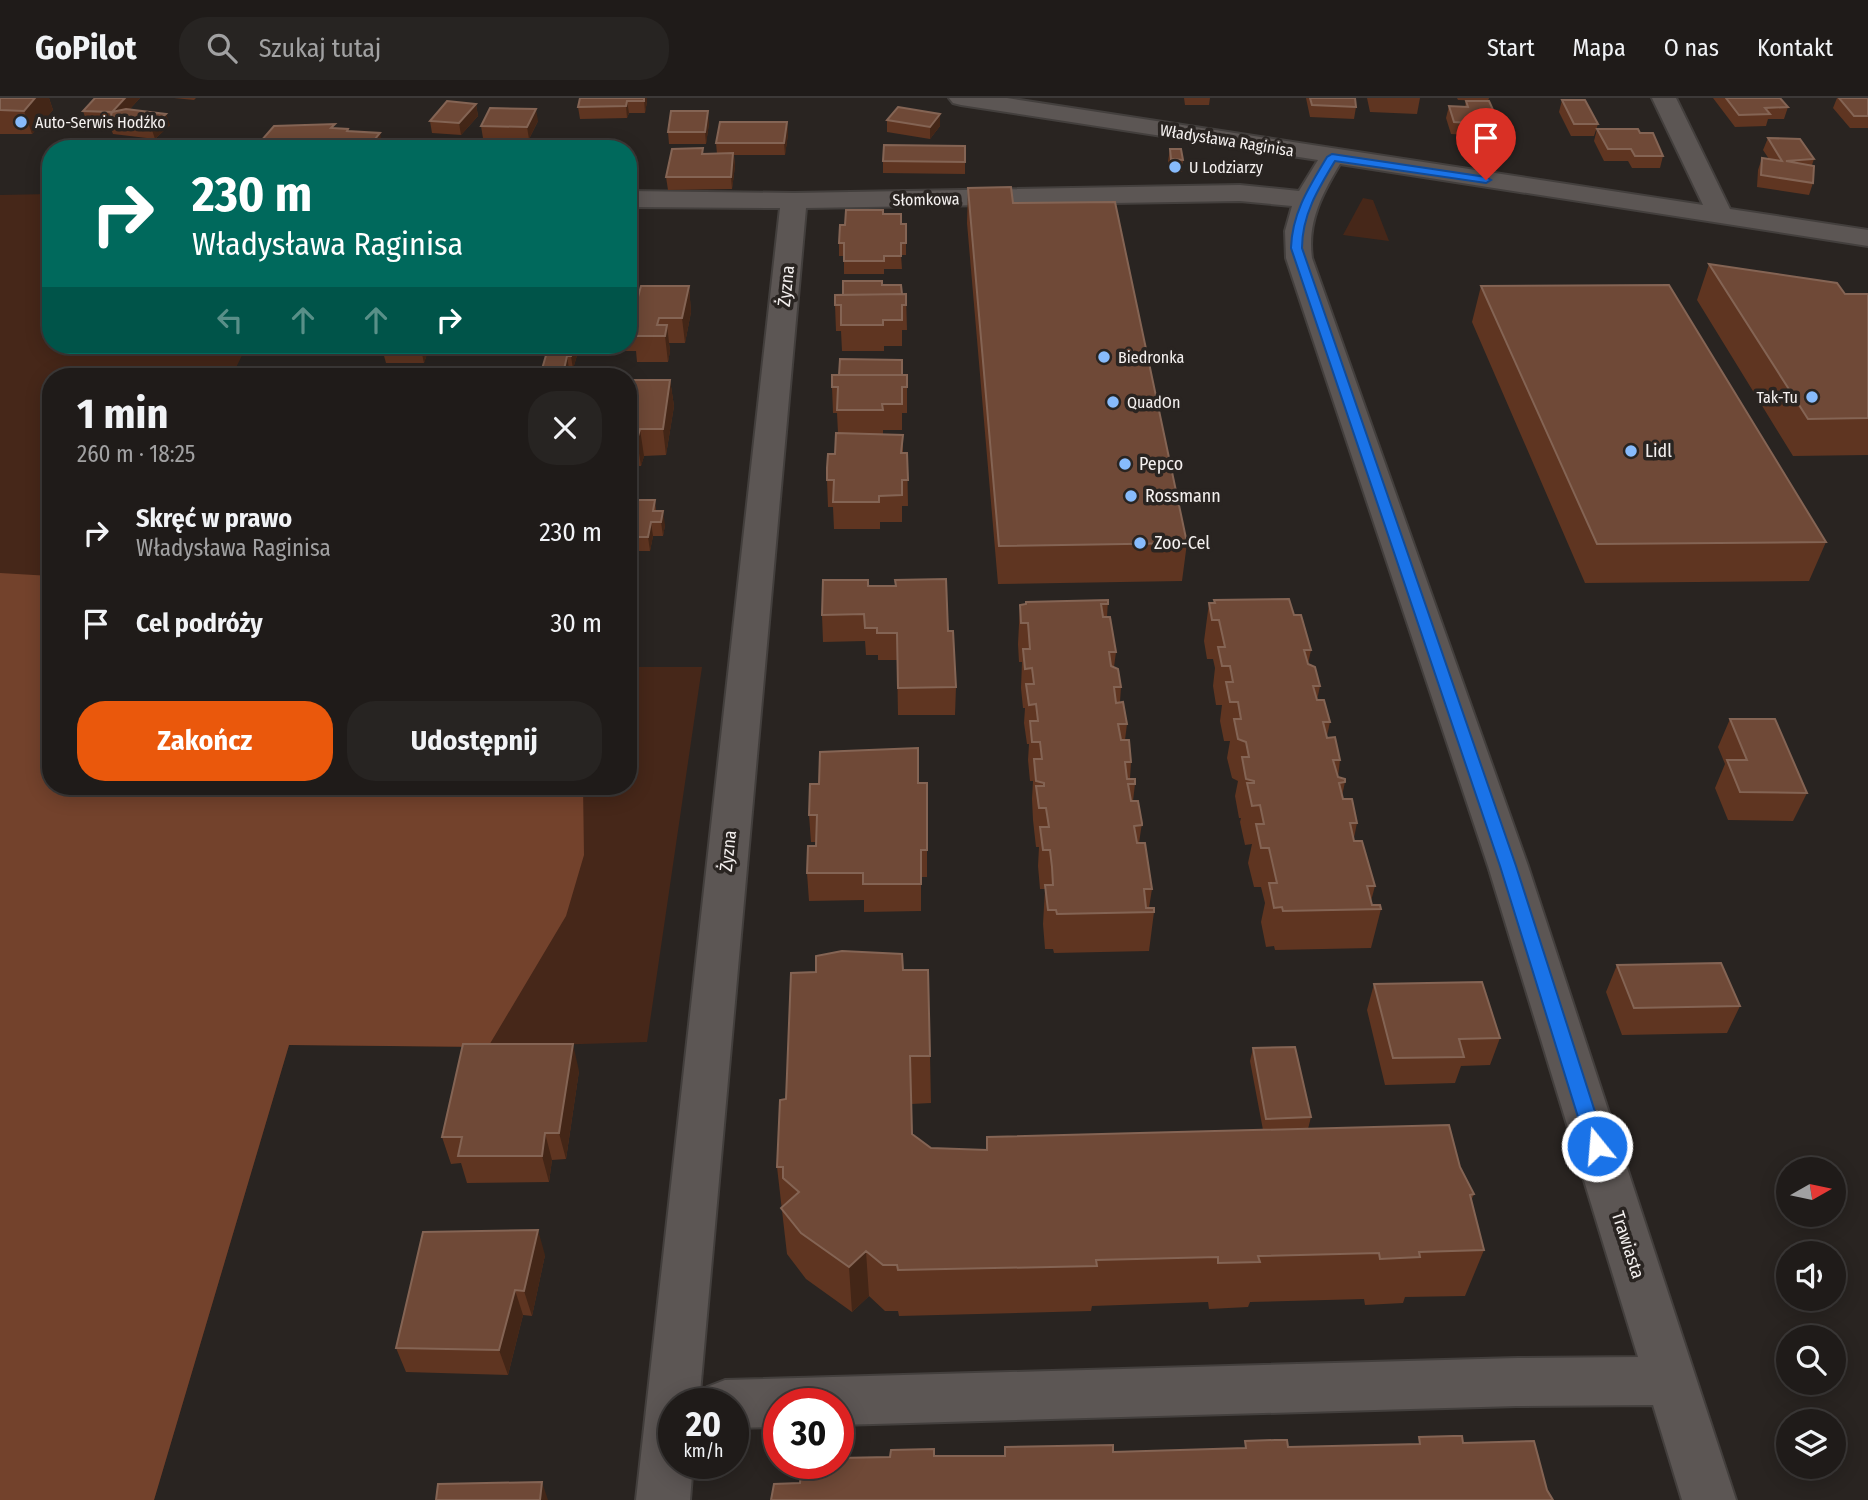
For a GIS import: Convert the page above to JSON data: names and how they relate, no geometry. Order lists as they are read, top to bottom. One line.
{"streets":{"street":["Władysława Raginisa","Słomkowa","Żyzna","Trawiasta"]},"crossings":[["Władysława Raginisa","Trawiasta"],["Słomkowa","Żyzna"],["Słomkowa","Trawiasta"]],"places":["Auto-Serwis Hodźko","U Lodziarzy","Biedronka","Tak-Tu","QuadOn","Lidl","Pepco","Rossmann","Zoo-Cel"],"north":"right","page":{"header":"GoPilot","search":"Szukaj tutaj","nav":["Start","Mapa","O nas","Kontakt"],"turn":["230 m","Władysława Raginisa"],"heading":["1 min","260 m · 18:25"],"list":[{"name":"Skręć w prawo","note":"Władysława Raginisa","value":"230 m"},{"name":"Cel podróży","value":"30 m"}],"buttons":["Zakończ","Udostępnij"],"speed":"20 km/h","limit":"30"}}
